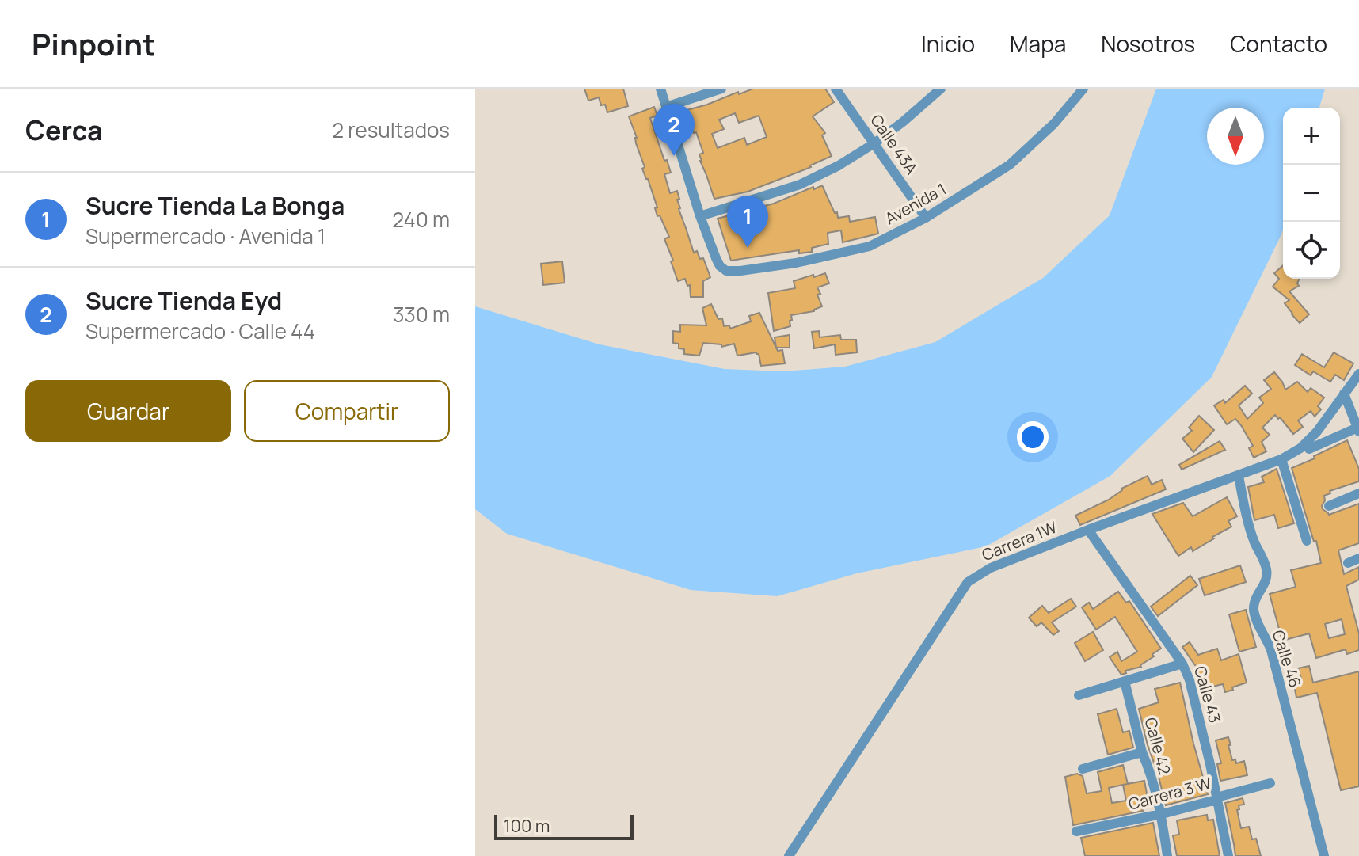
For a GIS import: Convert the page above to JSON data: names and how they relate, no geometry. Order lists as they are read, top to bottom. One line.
{"streets":{"street":["Calle 43A","Avenida 1","Carrera 1W","Calle 46","Calle 43","Calle 42","Carrera 3 W"]},"crossings":[["Calle 43A","Avenida 1"],["Carrera 1W","Calle 46"],["Carrera 1W","Calle 43"],["Calle 43","Carrera 3 W"],["Calle 42","Carrera 3 W"]],"scale_bar":"100 m","north":"bottom","page":{"header":"Pinpoint","nav":["Inicio","Mapa","Nosotros","Contacto"],"heading":["Cerca","2 resultados"],"pins":["2","1"],"map_buttons":["+","−"],"list":[{"mark":"1","name":"Sucre Tienda La Bonga","note":"Supermercado · Avenida 1","value":"240 m"},{"mark":"2","name":"Sucre Tienda Eyd","note":"Supermercado · Calle 44","value":"330 m"}],"buttons":["Guardar","Compartir"],"scale":"100 m"}}
